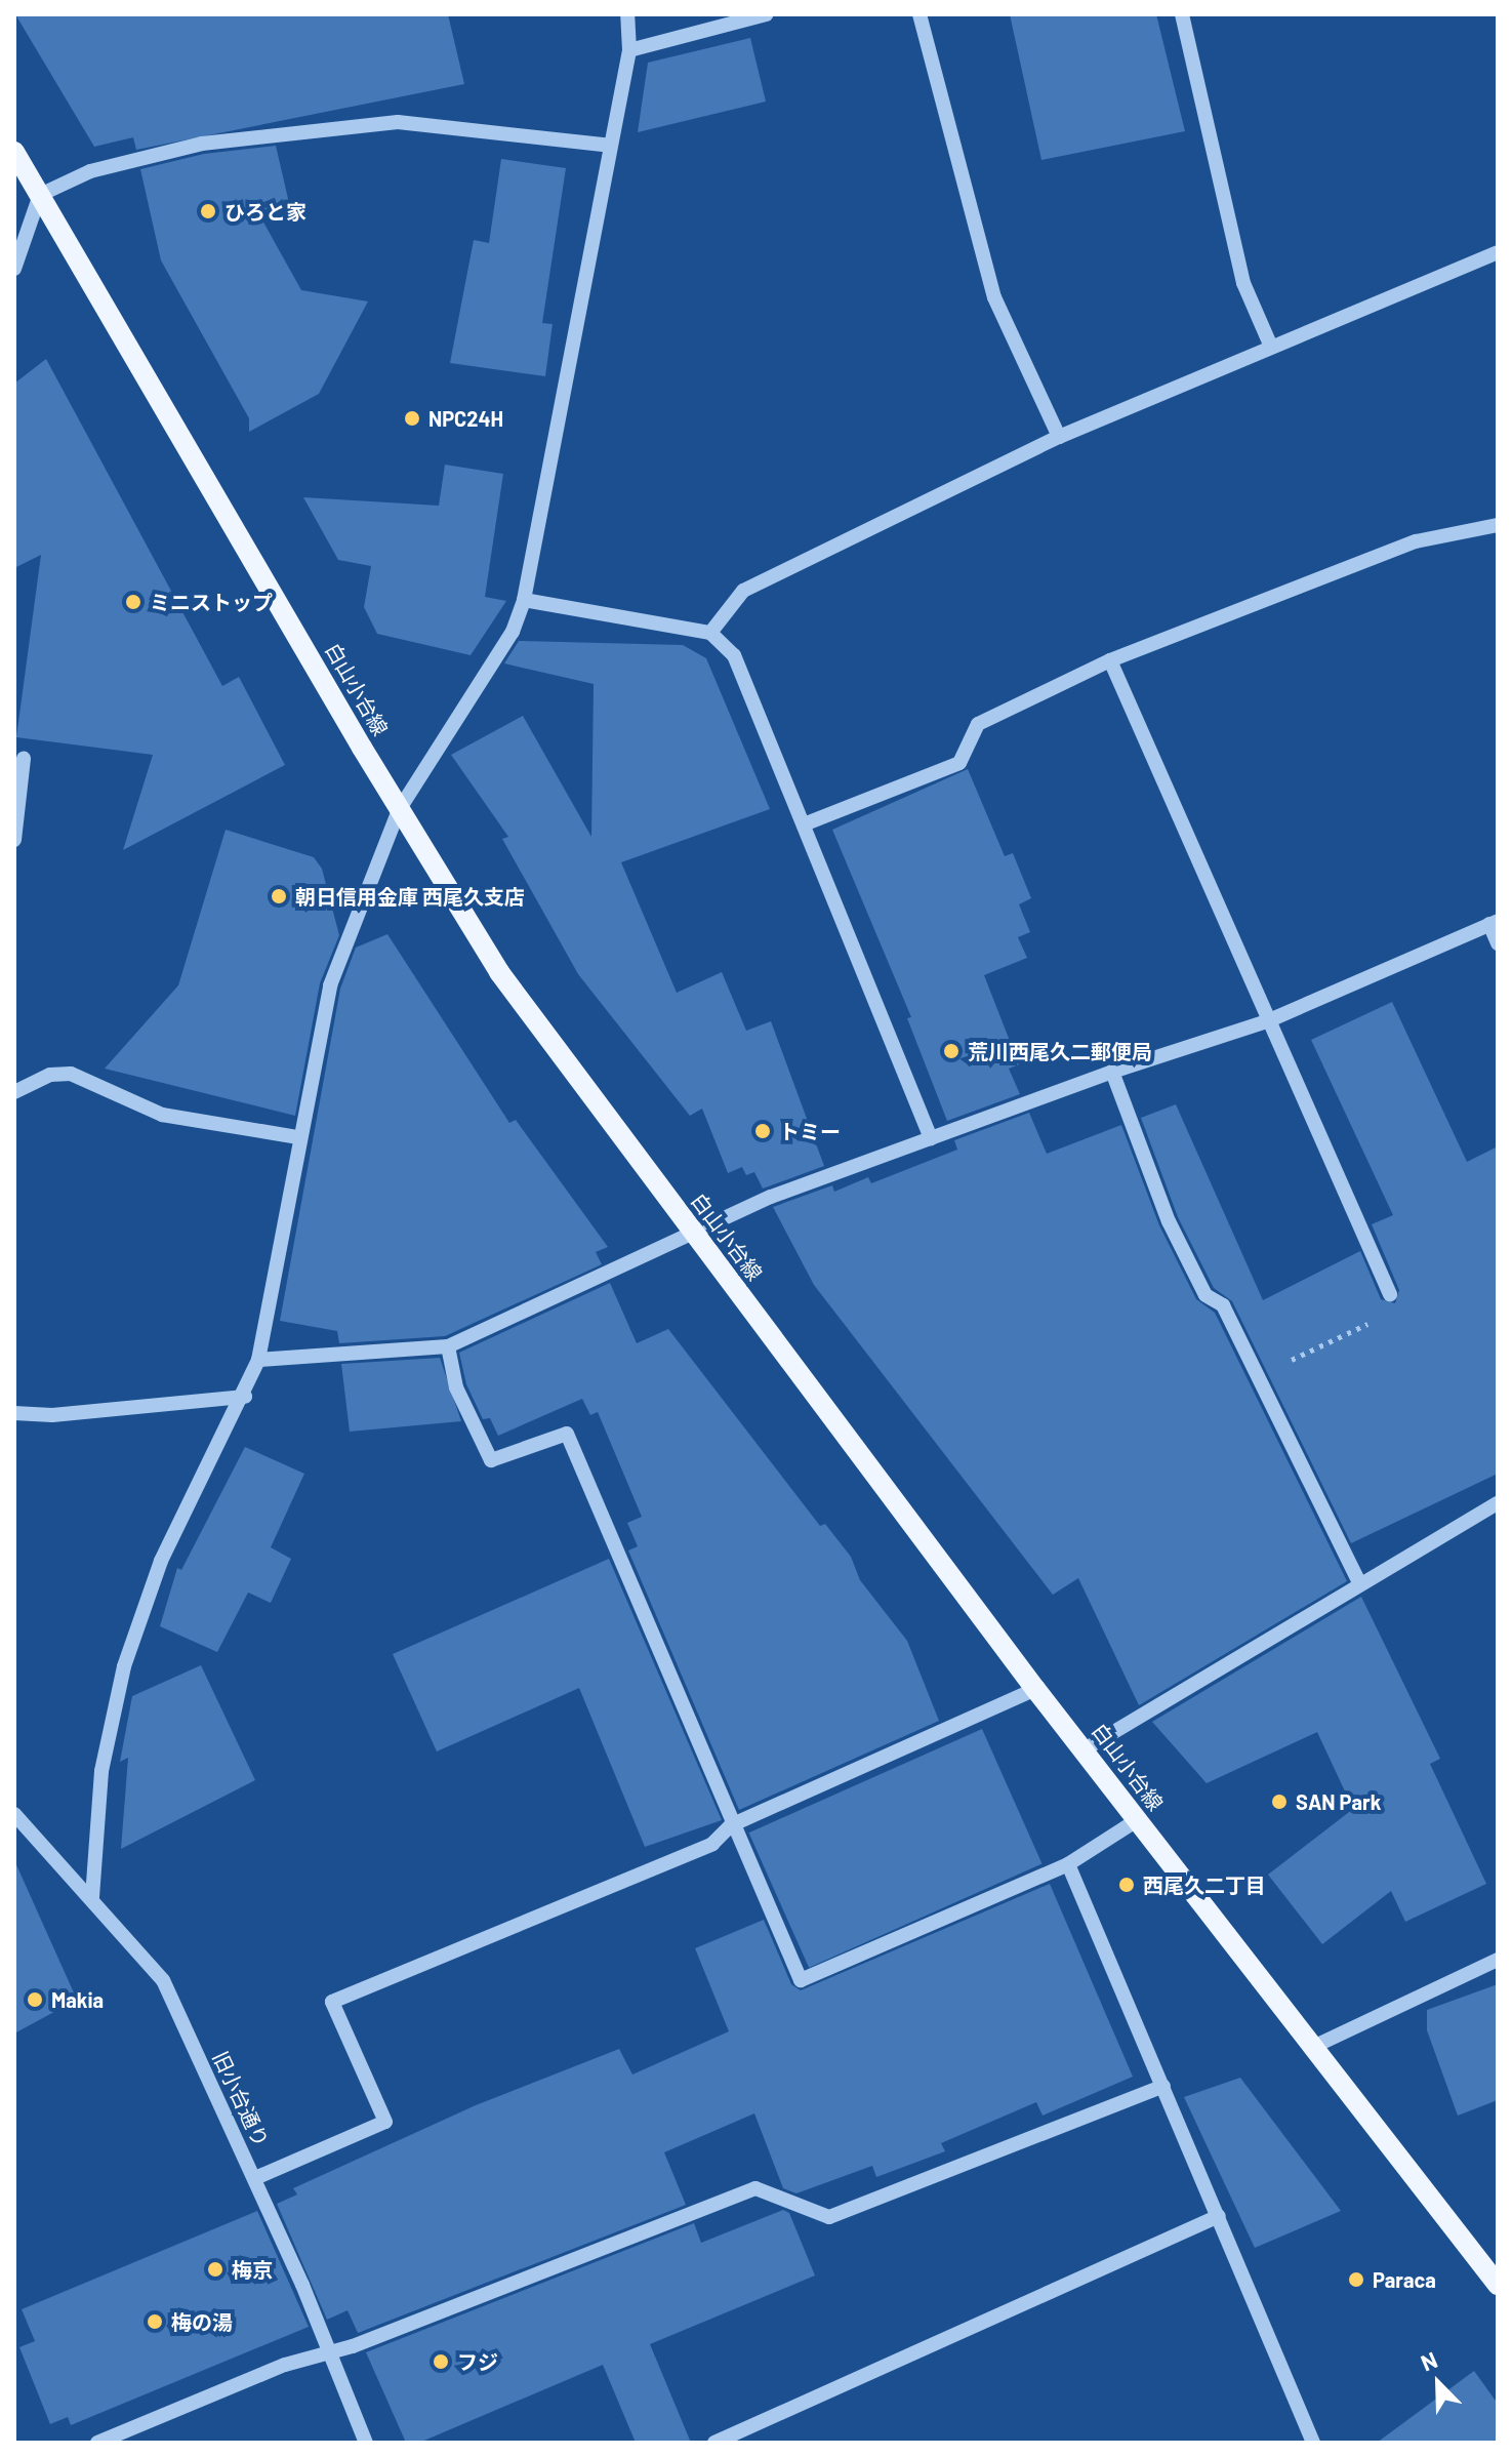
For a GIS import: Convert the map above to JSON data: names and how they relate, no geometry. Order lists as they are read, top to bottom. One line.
{"streets":{"main road":["白山小台線"],"street":["旧小台通り"]},"places":["ひろと家","NPC24H","ミニストップ","朝日信用金庫 西尾久支店","荒川西尾久二郵便局","トミー","SAN Park","西尾久二丁目","Makia","梅京","Paraca","梅の湯","フジ"],"north":"top left"}
